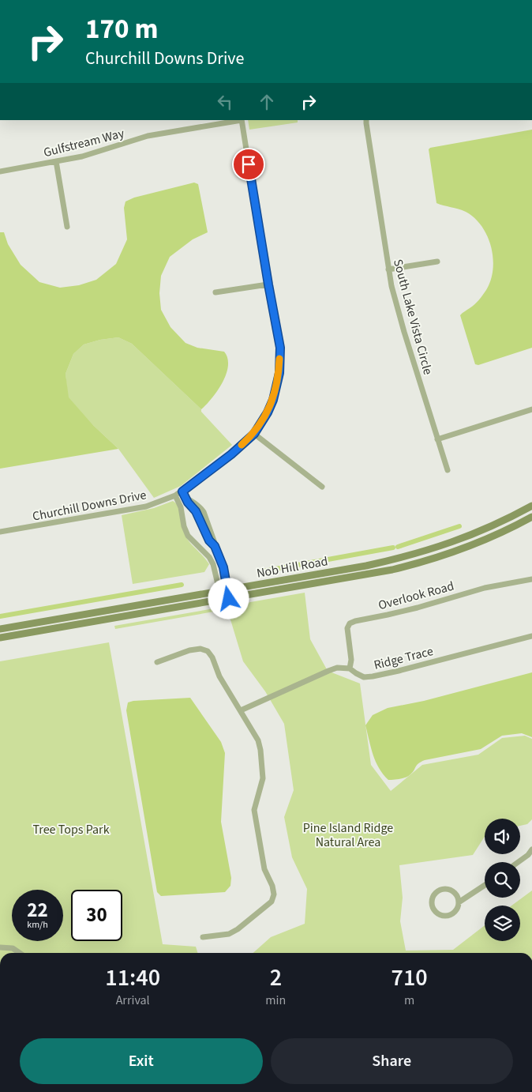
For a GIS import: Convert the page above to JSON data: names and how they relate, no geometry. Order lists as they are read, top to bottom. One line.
{"streets":{"main road":["Nob Hill Road"],"street":["Gulfstream Way","South Lake Vista Circle","Churchill Downs Drive","Overlook Road","Ridge Trace"]},"crossings":[["Overlook Road","Ridge Trace"]],"parks":["Pine Island Ridge Natural Area","Tree Tops Park"],"page":{"turn":["170 m","Churchill Downs Drive"],"speed":"22 km/h","limit":"30","eta":["11:40","Arrival","2","min","710","m"],"buttons":["Exit","Share"]}}
